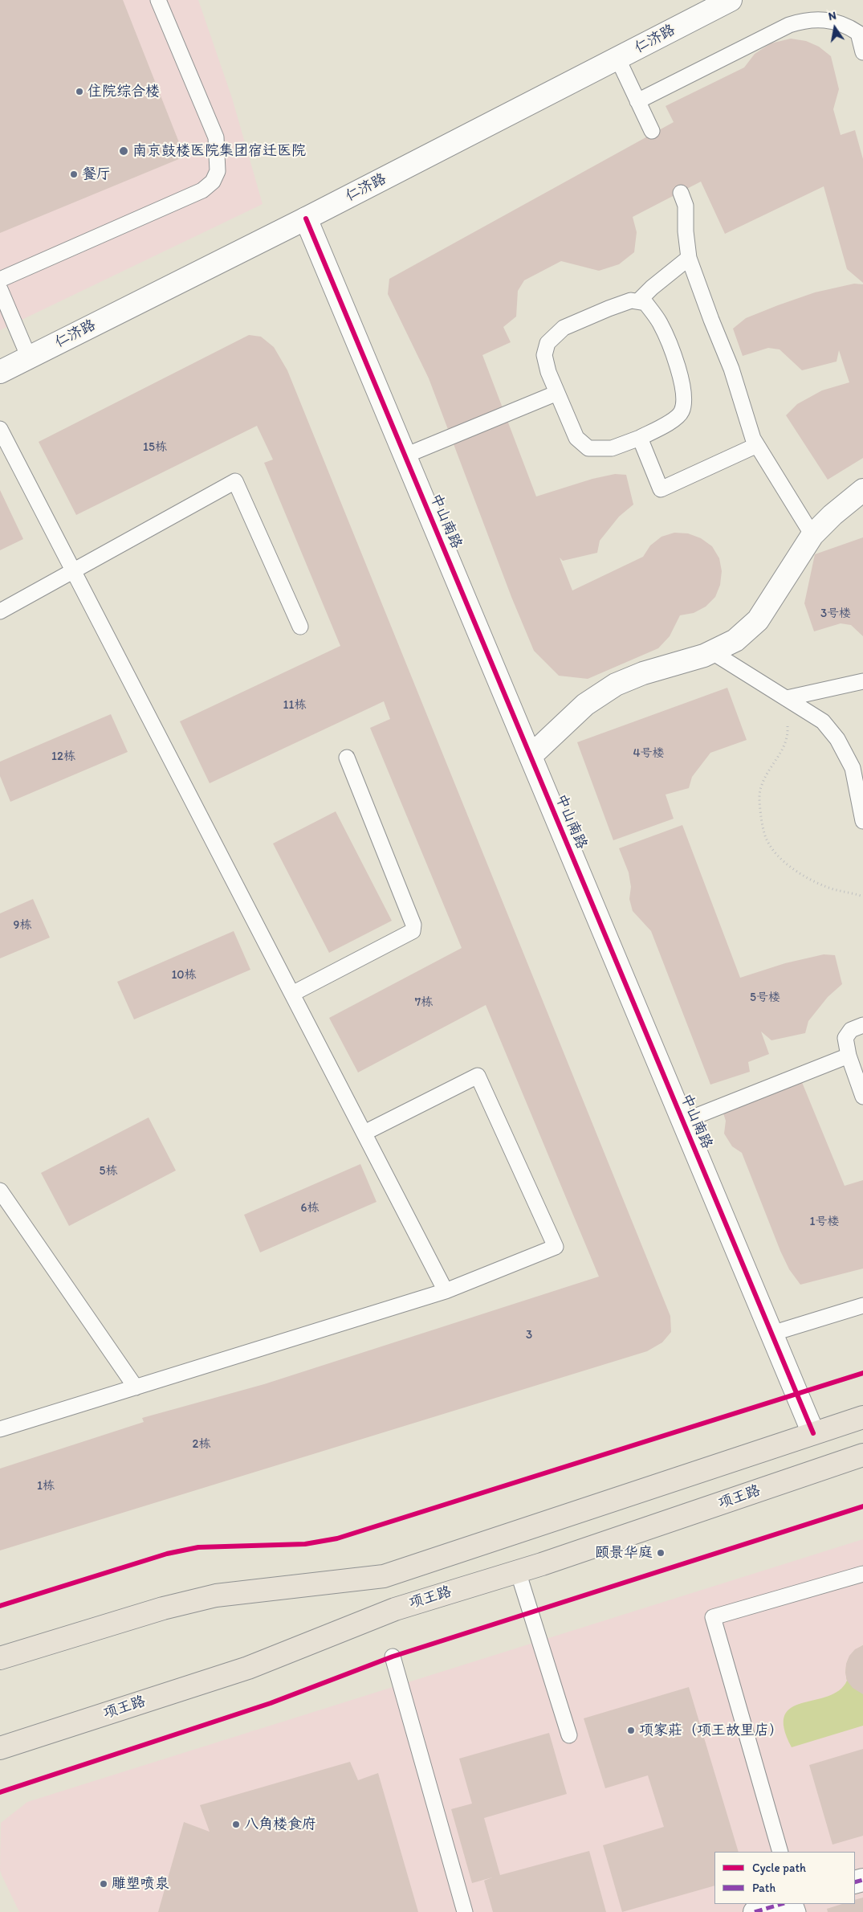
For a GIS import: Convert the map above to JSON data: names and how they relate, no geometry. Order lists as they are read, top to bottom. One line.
{"streets":{"main road":["项王路"],"street":["仁济路","中山南路"]},"crossings":[["仁济路","中山南路"]],"places":["住院综合楼","南京鼓楼医院集团宿迁医院","餐厅","颐景华庭","项家莊（项王故里店）","八角楼食府","雕塑喷泉"],"house_numbers":["15栋","3号楼","11栋","4号楼","12栋","9栋","10栋","5号楼","7栋","5栋","6栋","1号楼","3","2栋","1栋"],"legend":["Cycle path","Path"],"north":"top"}
